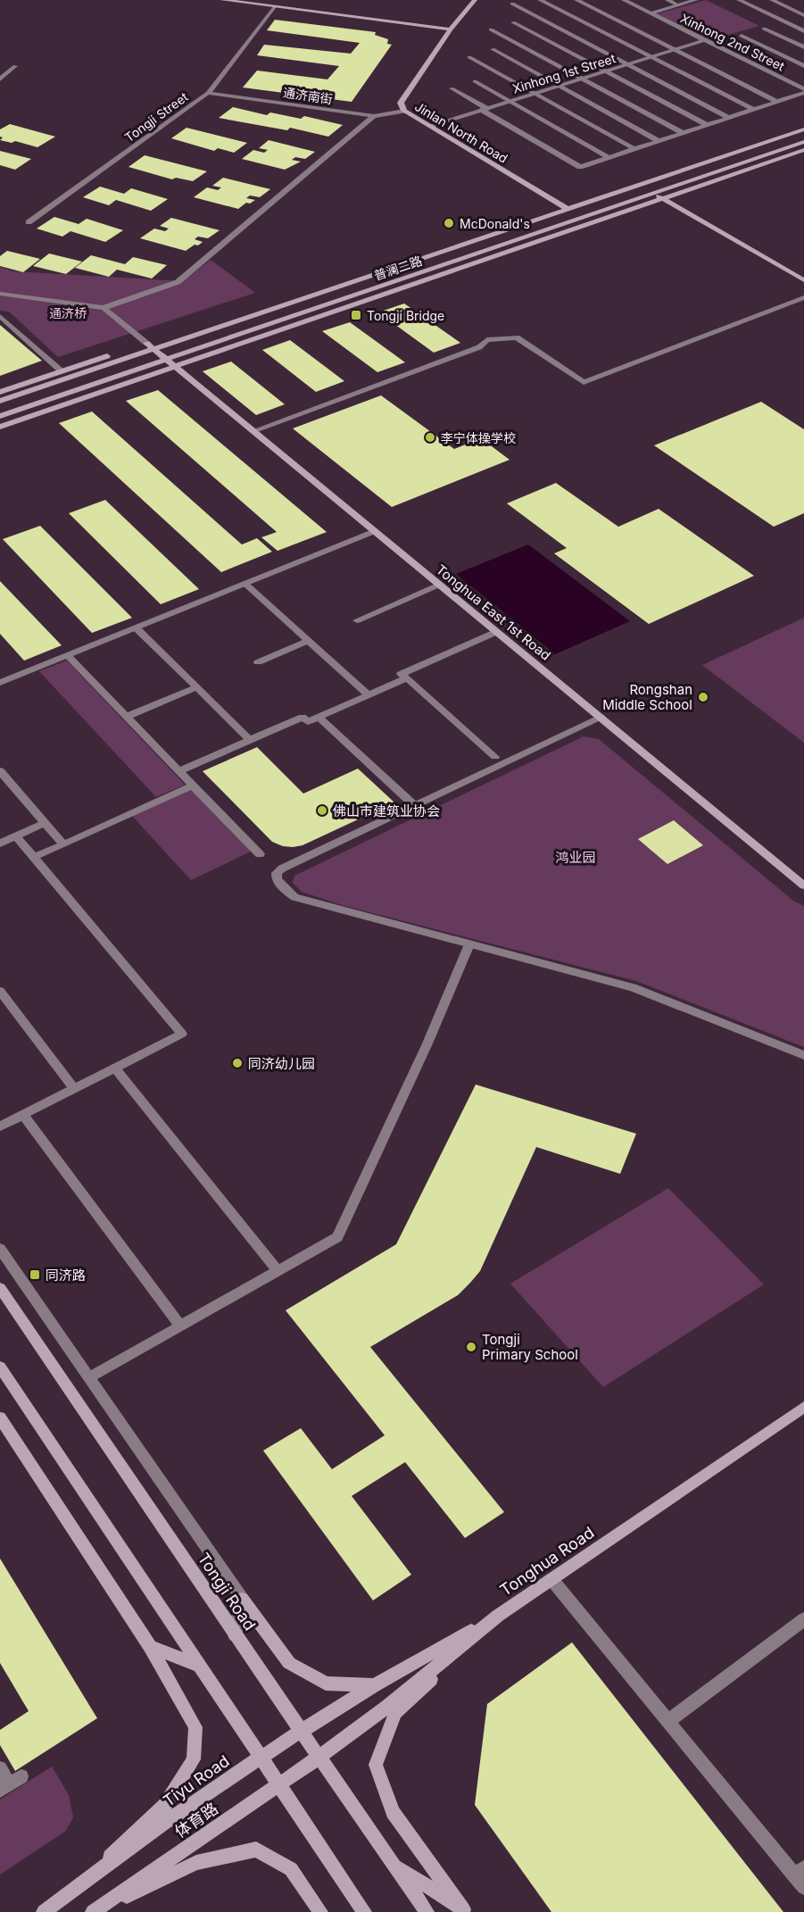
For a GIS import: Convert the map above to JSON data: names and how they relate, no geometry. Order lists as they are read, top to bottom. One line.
{"streets":{"main road":["Jinlan North Road","普澜二路","Tonghua East 1st Road","Tonghua Road","Tongji Road","Tiyu Road","体育路"],"street":["Xinhong 2nd Street","Xinhong 1st Street","通济南街","Tongji Street"]},"crossings":[["Xinhong 2nd Street","Xinhong 1st Street"],["Xinhong 1st Street","Jinlan North Road"],["通济南街","Tongji Street"],["通济南街","Jinlan North Road"],["Jinlan North Road","普澜二路"],["普澜二路","Tonghua East 1st Road"],["Tonghua Road","Tongji Road"],["Tonghua Road","Tiyu Road"],["Tonghua Road","体育路"],["Tongji Road","Tiyu Road"],["Tongji Road","体育路"]],"parks":["通济桥","鸿业园"],"places":{"other":["McDonald's","李宁体操学校","Rongshan Middle School","佛山市建筑业协会","同济幼儿园","Tongji Primary School"],"transit":["Tongji Bridge","同济路"]}}
